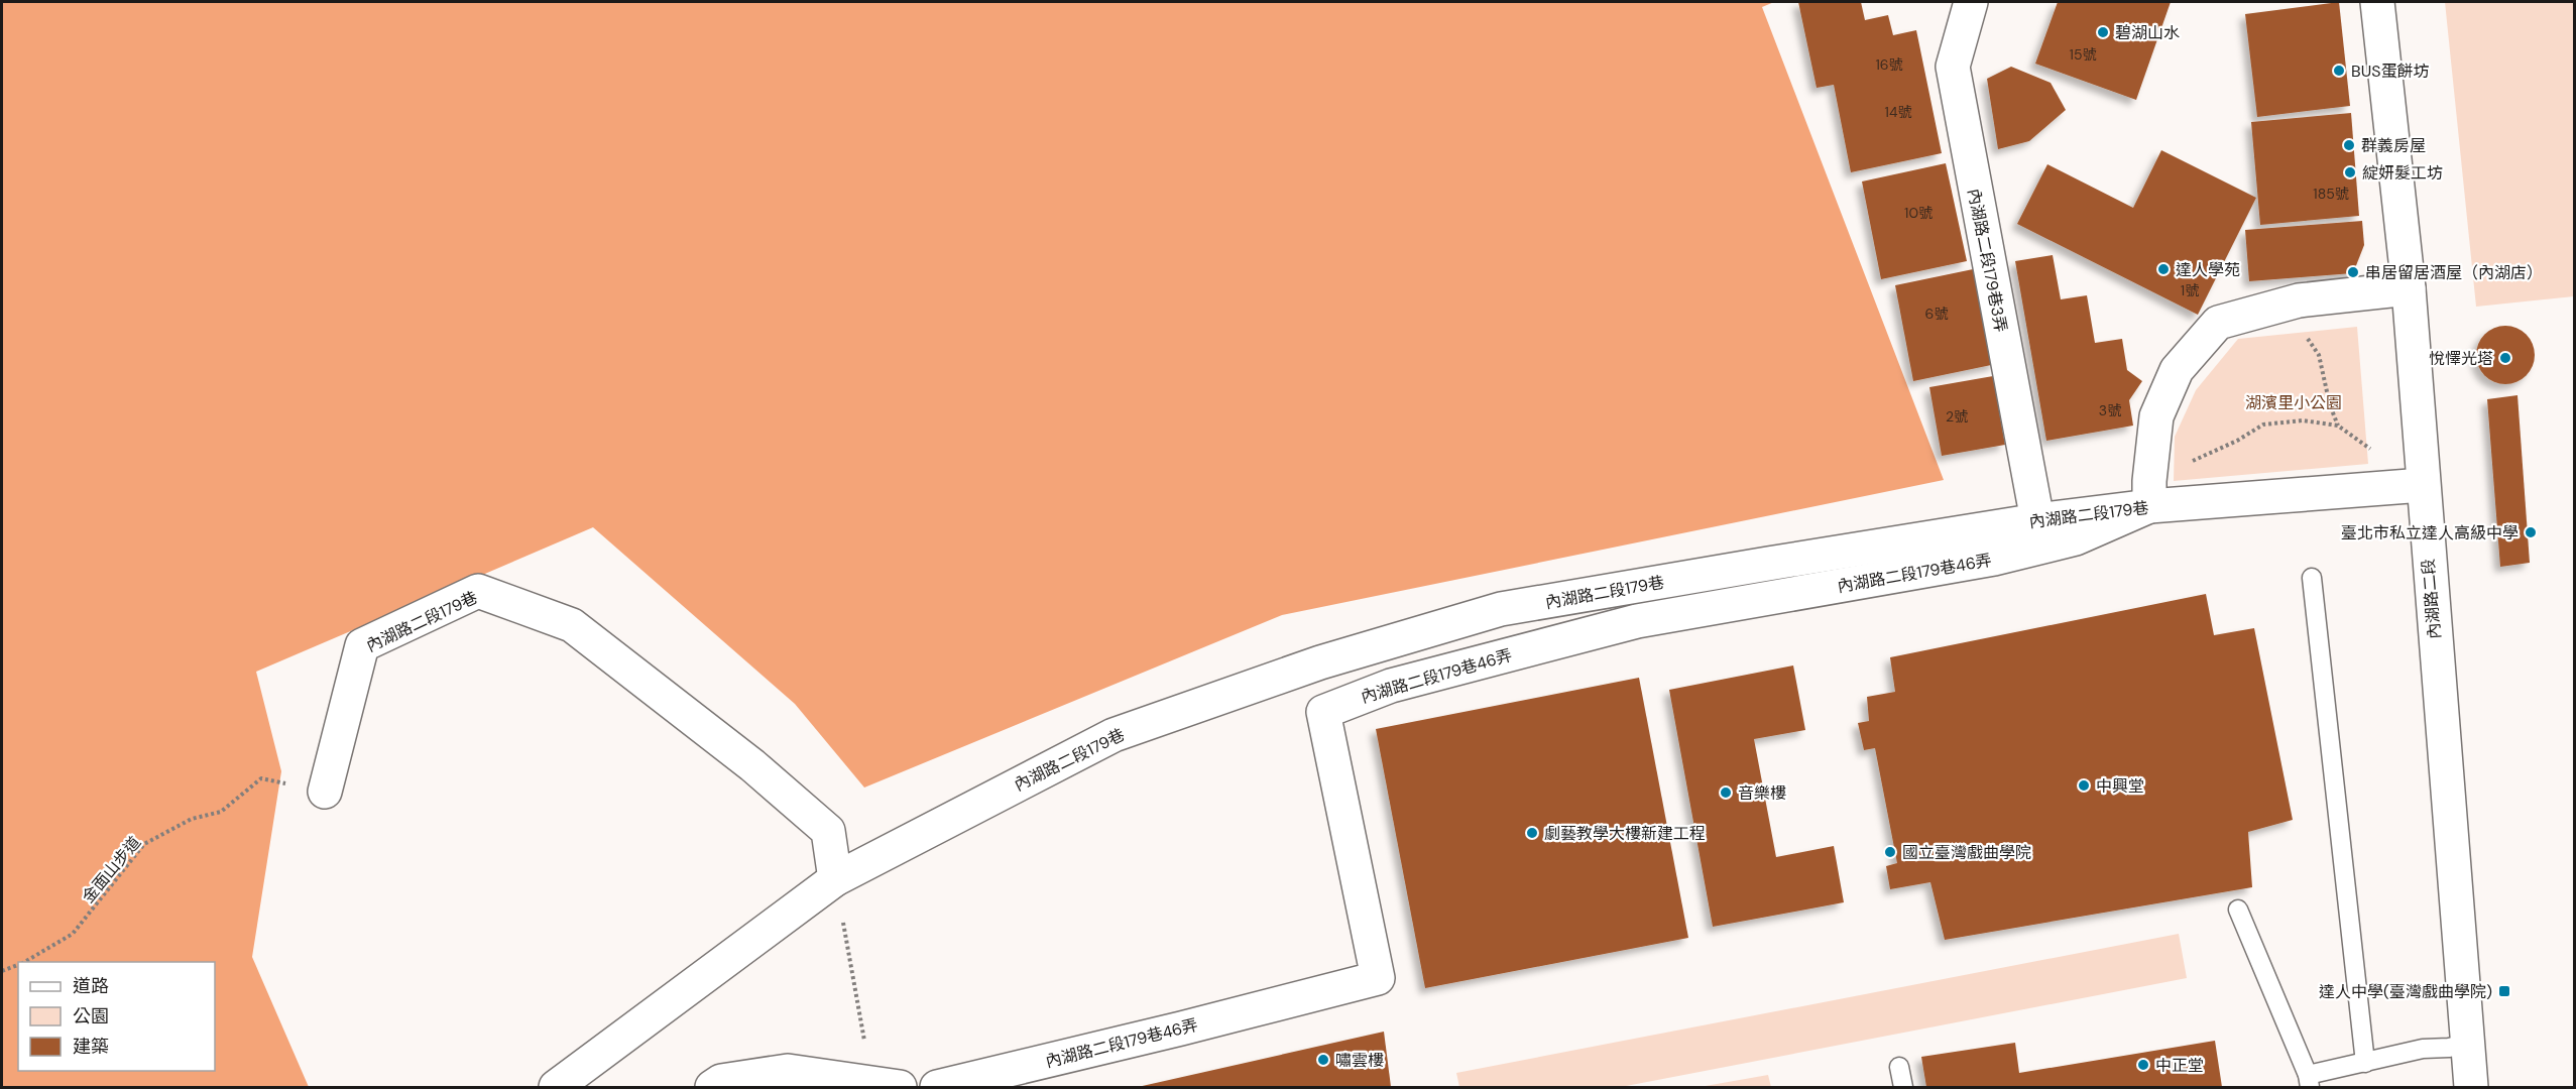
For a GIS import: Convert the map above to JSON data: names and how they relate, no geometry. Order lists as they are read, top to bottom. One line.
{"streets":{"street":["內湖路二段179巷3弄","內湖路二段179巷","內湖路二段179巷46弄","內湖路二段"],"path":["金面山步道"]},"crossings":[["內湖路二段179巷3弄","內湖路二段179巷"],["內湖路二段179巷","內湖路二段179巷46弄"],["內湖路二段179巷","內湖路二段"],["內湖路二段179巷","金面山步道"]],"parks":["湖濱里小公園"],"places":{"other":["碧湖山水","BUS蛋餅坊","群義房屋","綻妍髮工坊","達人學苑","串居留居酒屋（內湖店）","悅懌光塔","臺北市私立達人高級中學","中興堂","音樂樓","劇藝教學大樓新建工程","國立臺灣戲曲學院","嘯雲樓","中正堂"],"transit":["達人中學(臺灣戲曲學院)"]},"house_numbers":["15號","16號","14號","185號","10號","1號","6號","3號","2號"],"legend":["道路","公園","建築"]}
